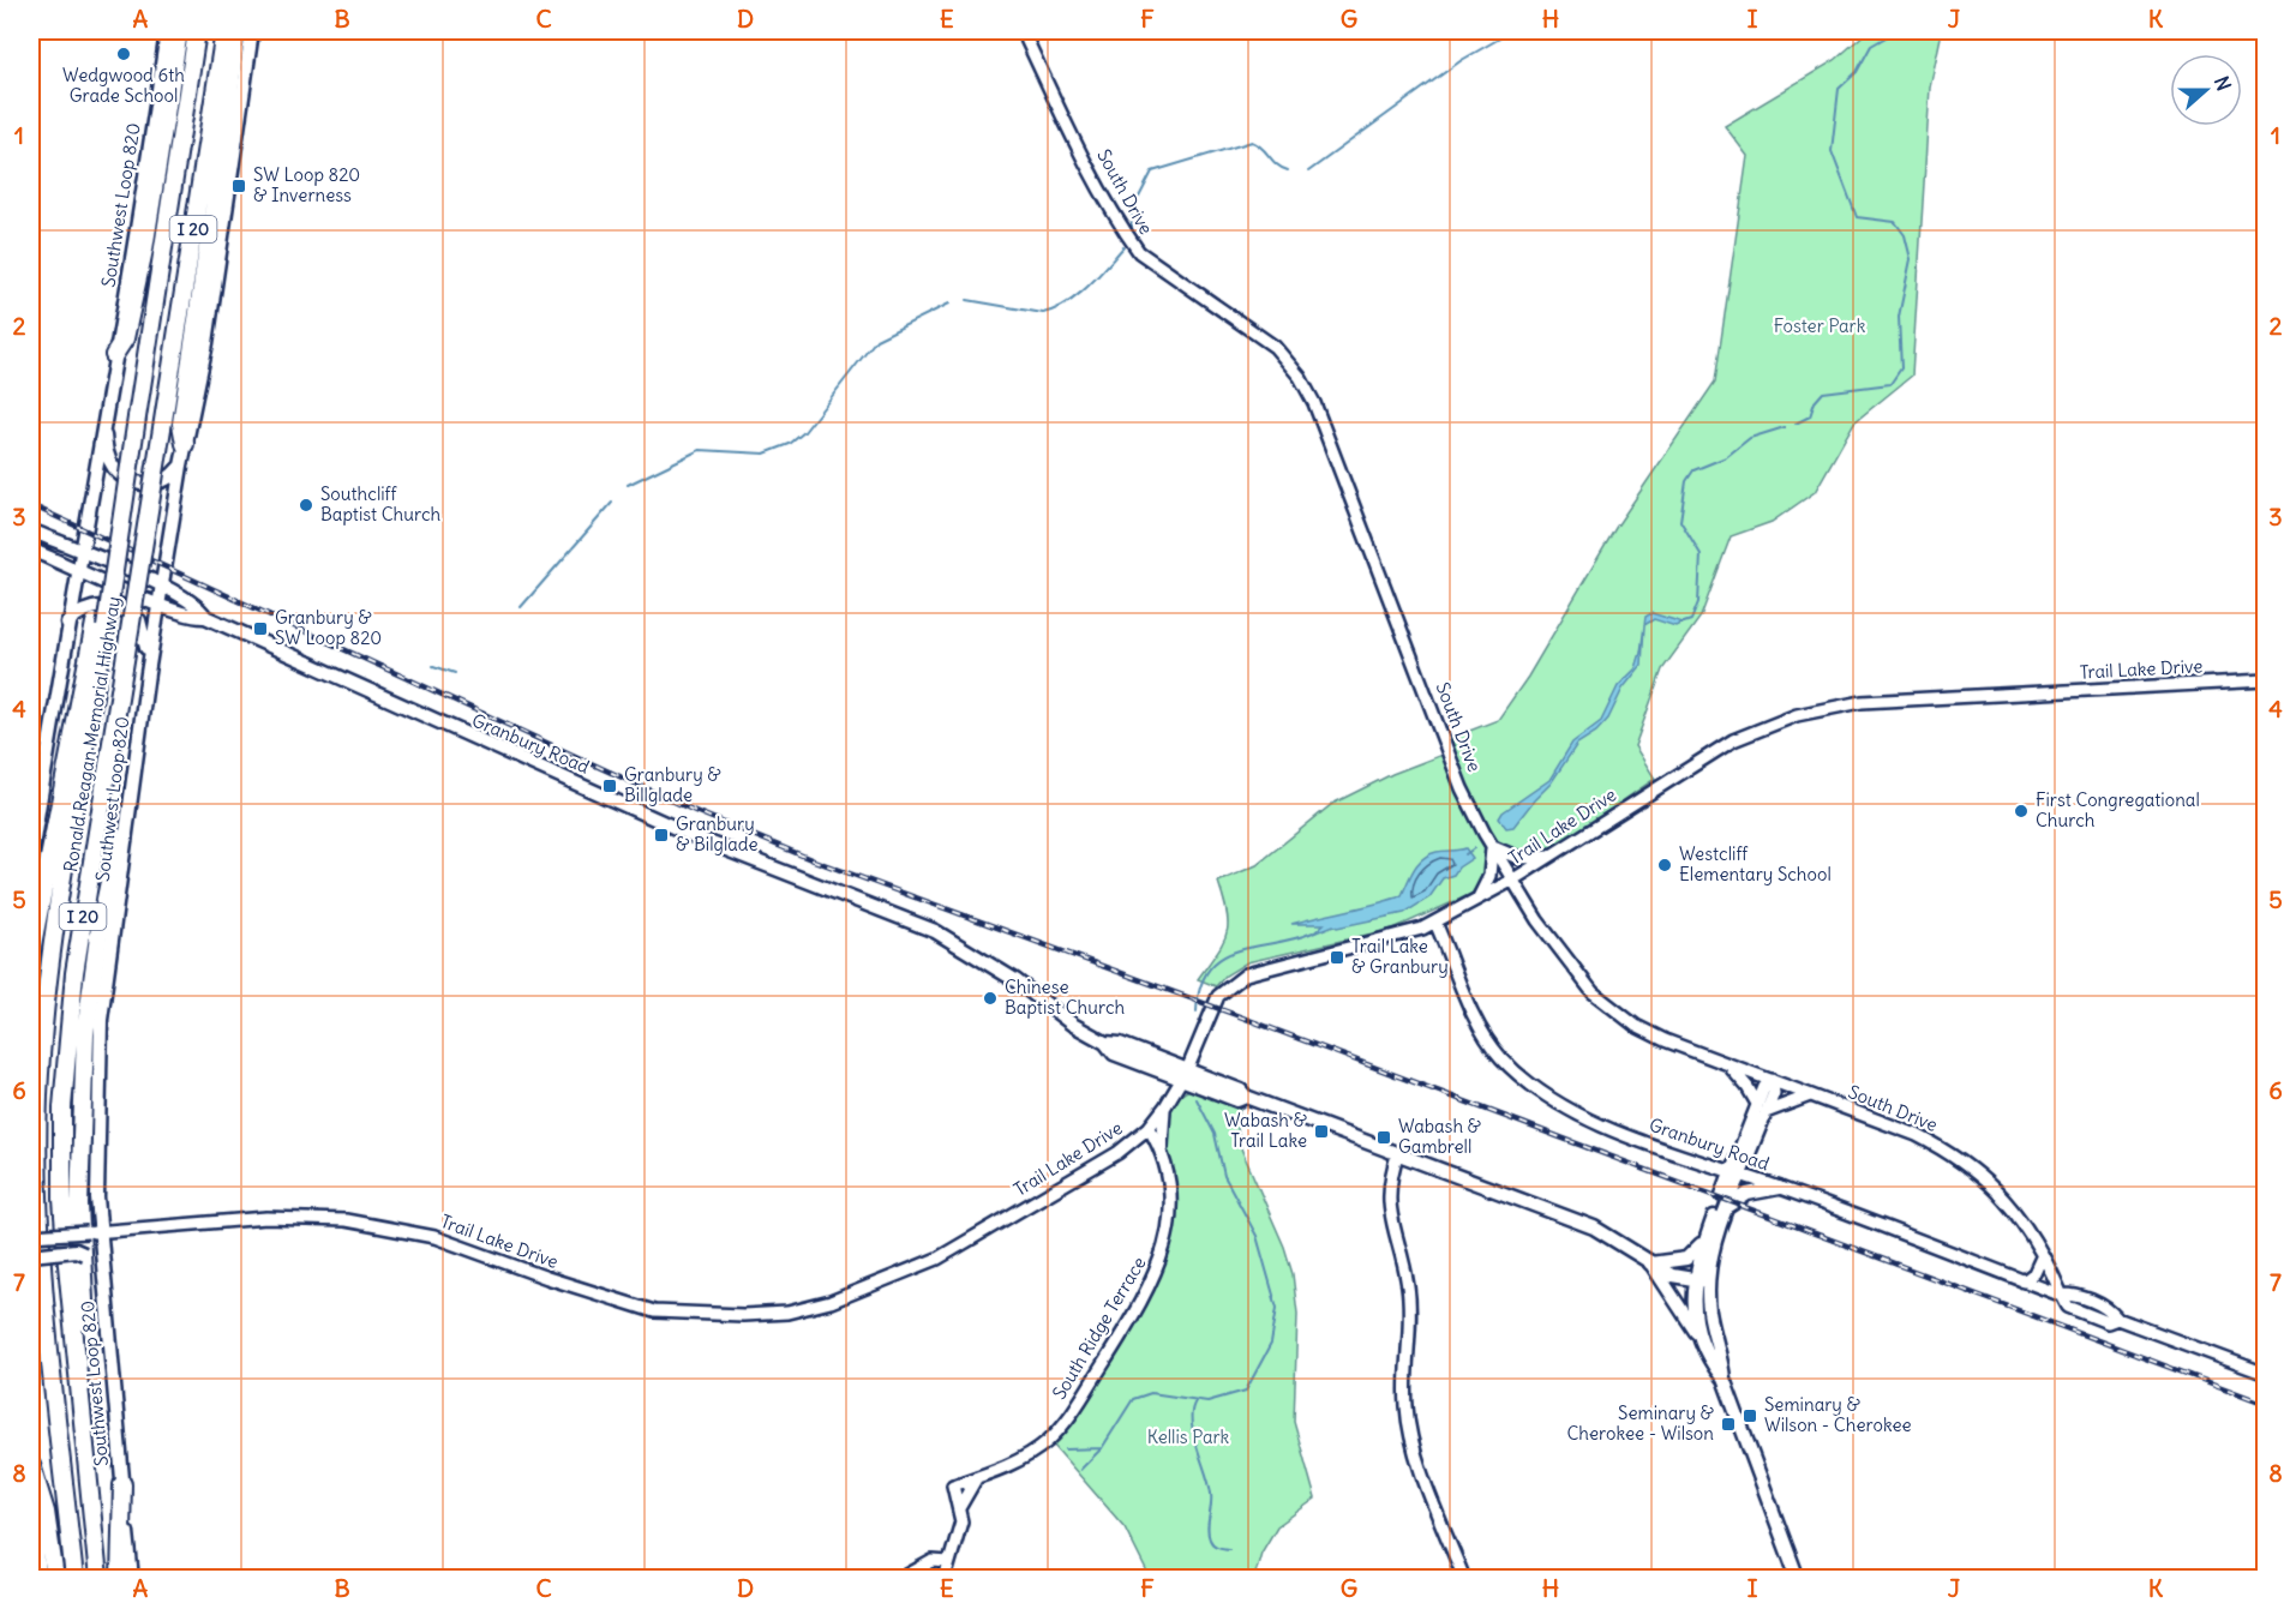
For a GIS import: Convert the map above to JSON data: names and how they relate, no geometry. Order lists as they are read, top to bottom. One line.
{"streets":{"highway":["I 20","Ronald Reagan Memorial Highway"],"main road":["Southwest Loop 820","Granbury Road"],"street":["South Drive","Trail Lake Drive","South Ridge Terrace"]},"crossings":[["South Drive","Trail Lake Drive"],["South Drive","Granbury Road"],["Southwest Loop 820","Trail Lake Drive"],["Southwest Loop 820","Granbury Road"],["Trail Lake Drive","Granbury Road"],["Trail Lake Drive","South Ridge Terrace"]],"parks":["Foster Park","Kellis Park"],"places":{"other":["Wedgwood 6th Grade School","Southcliff Baptist Church","First Congregational Church","Westcliff Elementary School","Chinese Baptist Church"],"transit":["SW Loop 820 & Inverness","Granbury & SW Loop 820","Granbury & Billglade","Granbury & Bilglade","Trail Lake & Granbury","Wabash & Trail Lake","Wabash & Gambrell","Seminary & Wilson - Cherokee","Seminary & Cherokee - Wilson"]},"north":"right","grid":{"columns":["A","B","C","D","E","F","G","H","I","J","K"],"rows":["1","2","3","4","5","6","7","8"]}}
